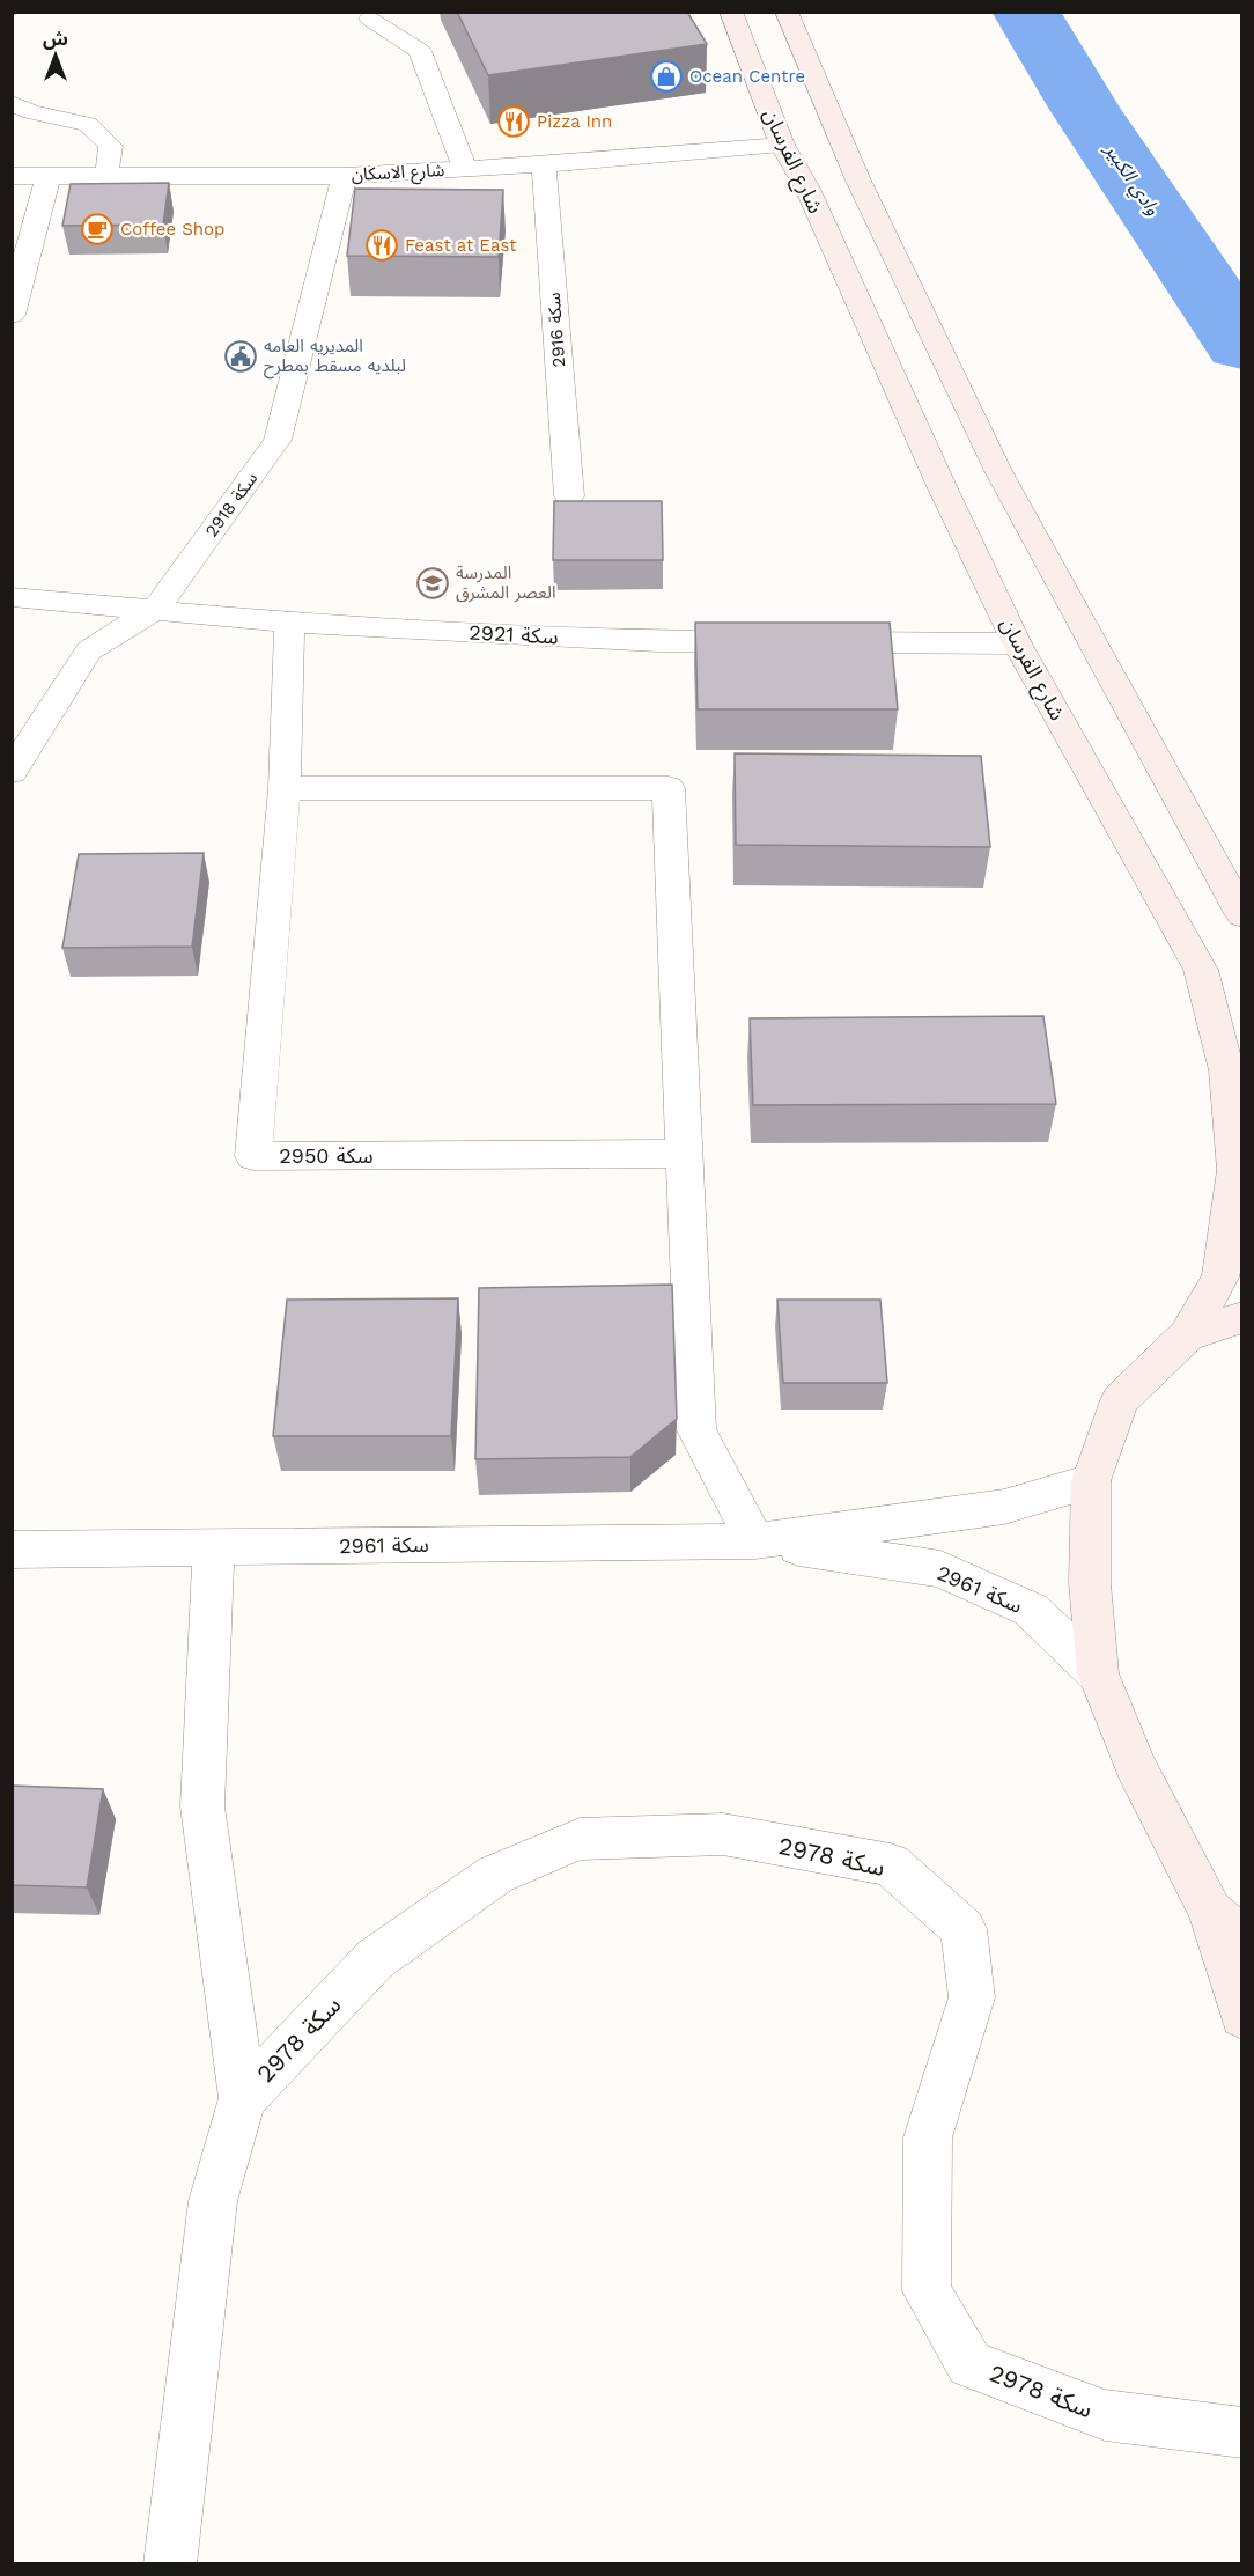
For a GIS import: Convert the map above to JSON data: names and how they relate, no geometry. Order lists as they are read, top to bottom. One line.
{"streets":{"street":["شارع الفرسان","شارع الاسكان","سكة 2916","سكة 2918","سكة 2921","سكة 2950","سكة 2961","سكة 2978"]},"crossings":[["شارع الفرسان","شارع الاسكان"],["شارع الفرسان","سكة 2921"],["شارع الاسكان","سكة 2916"],["شارع الاسكان","سكة 2918"],["سكة 2918","سكة 2921"],["سكة 2921","سكة 2950"],["سكة 2961","سكة 2978"]],"water":["وادي الكبير"],"places":{"shop":["Ocean Centre"],"restaurant":["Pizza Inn","Feast at East"],"cafe":["Coffee Shop"],"public building":["المديريه العامه لبلديه مسقط بمطرح"],"school or university":["المدرسة العصر المشرق"]},"north":"top"}
